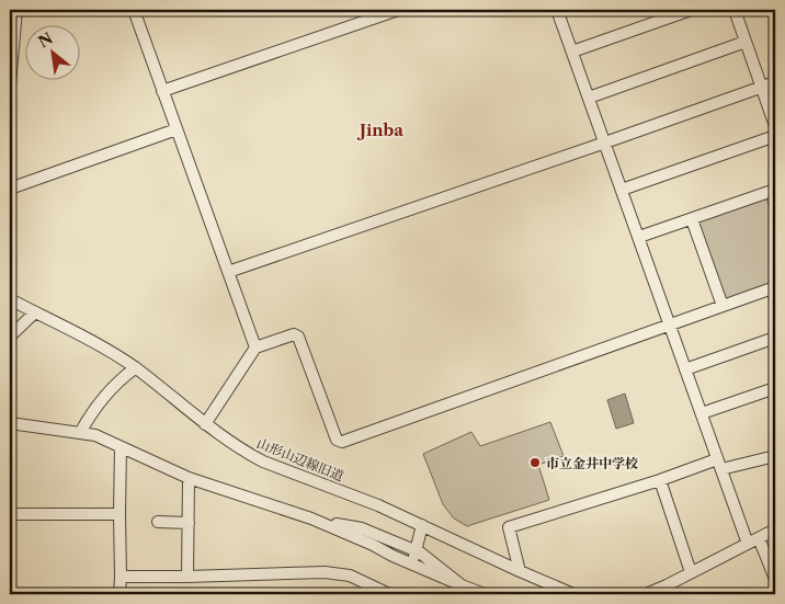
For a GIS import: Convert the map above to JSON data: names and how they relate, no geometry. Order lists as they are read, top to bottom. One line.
{"streets":{"street":["山形山辺線旧道"]},"districts":["Jinba"],"places":["市立金井中学校"],"north":"top left"}
